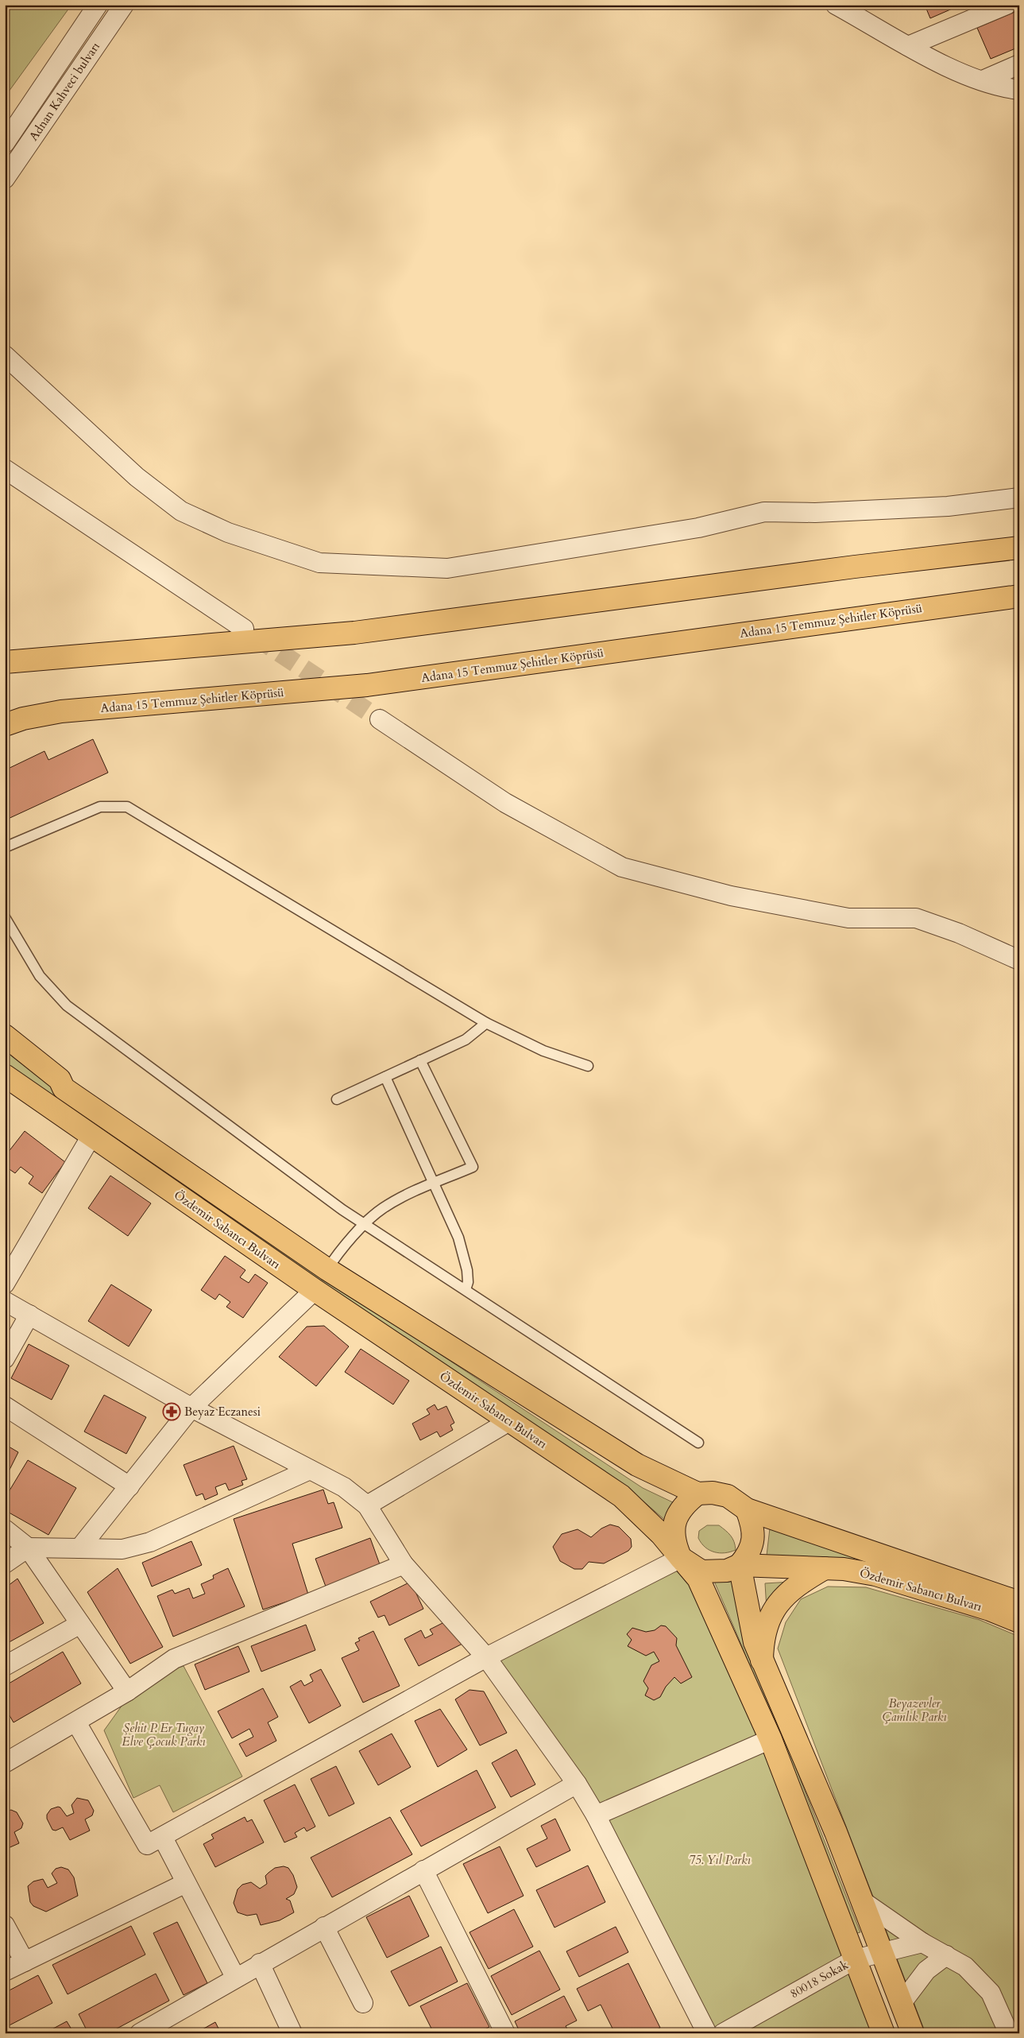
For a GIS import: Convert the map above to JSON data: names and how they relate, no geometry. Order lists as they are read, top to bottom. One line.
{"streets":{"main road":["Adana 15 Temmuz Şehitler Köprüsü","Özdemir Sabancı Bulvarı"],"street":["Adnan Kahveci bulvarı","80018 Sokak"]},"parks":["Beyazevler Çamlık Parkı","Şehit P. Er Tugay Elve Çocuk Parkı","75. Yıl Parkı"],"places":{"pharmacy":["Beyaz Eczanesi"]}}
